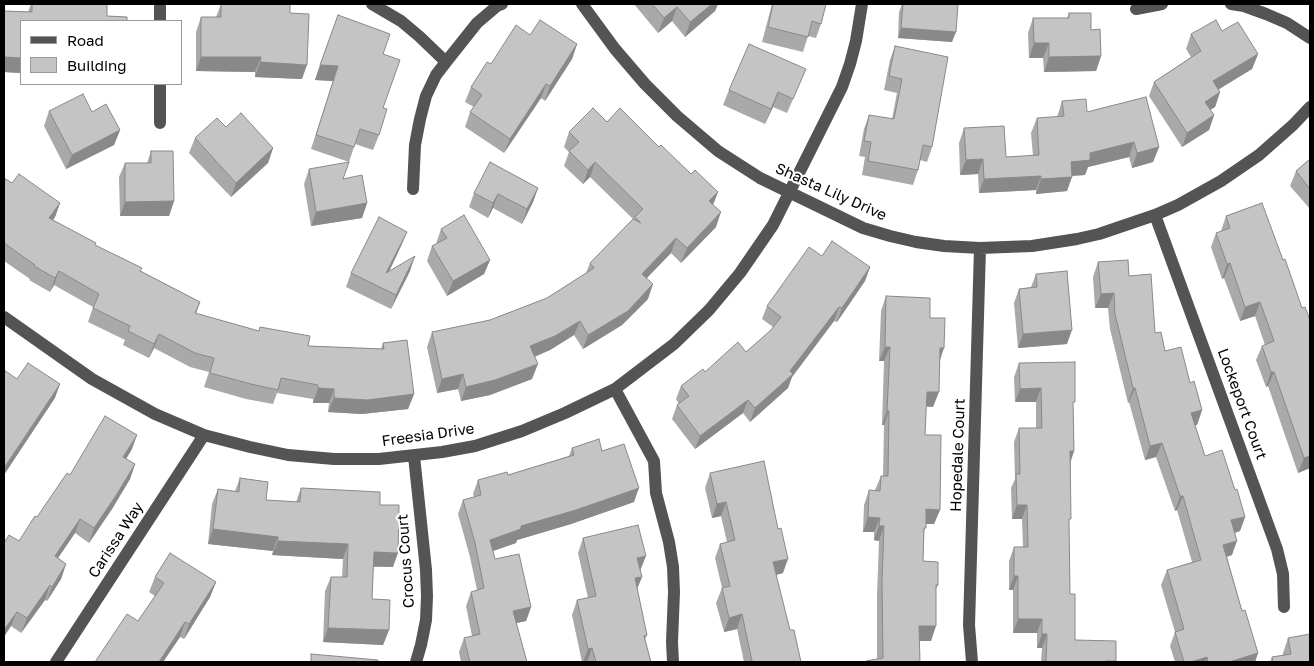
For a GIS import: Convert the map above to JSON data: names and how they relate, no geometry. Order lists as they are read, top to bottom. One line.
{"streets":{"street":["Shasta Lily Drive","Lockeport Court","Freesia Drive","Hopedale Court","Carissa Way","Crocus Court"]},"crossings":[["Shasta Lily Drive","Lockeport Court"],["Shasta Lily Drive","Freesia Drive"],["Shasta Lily Drive","Hopedale Court"],["Freesia Drive","Carissa Way"],["Freesia Drive","Crocus Court"]],"legend":["Road","Building"]}
